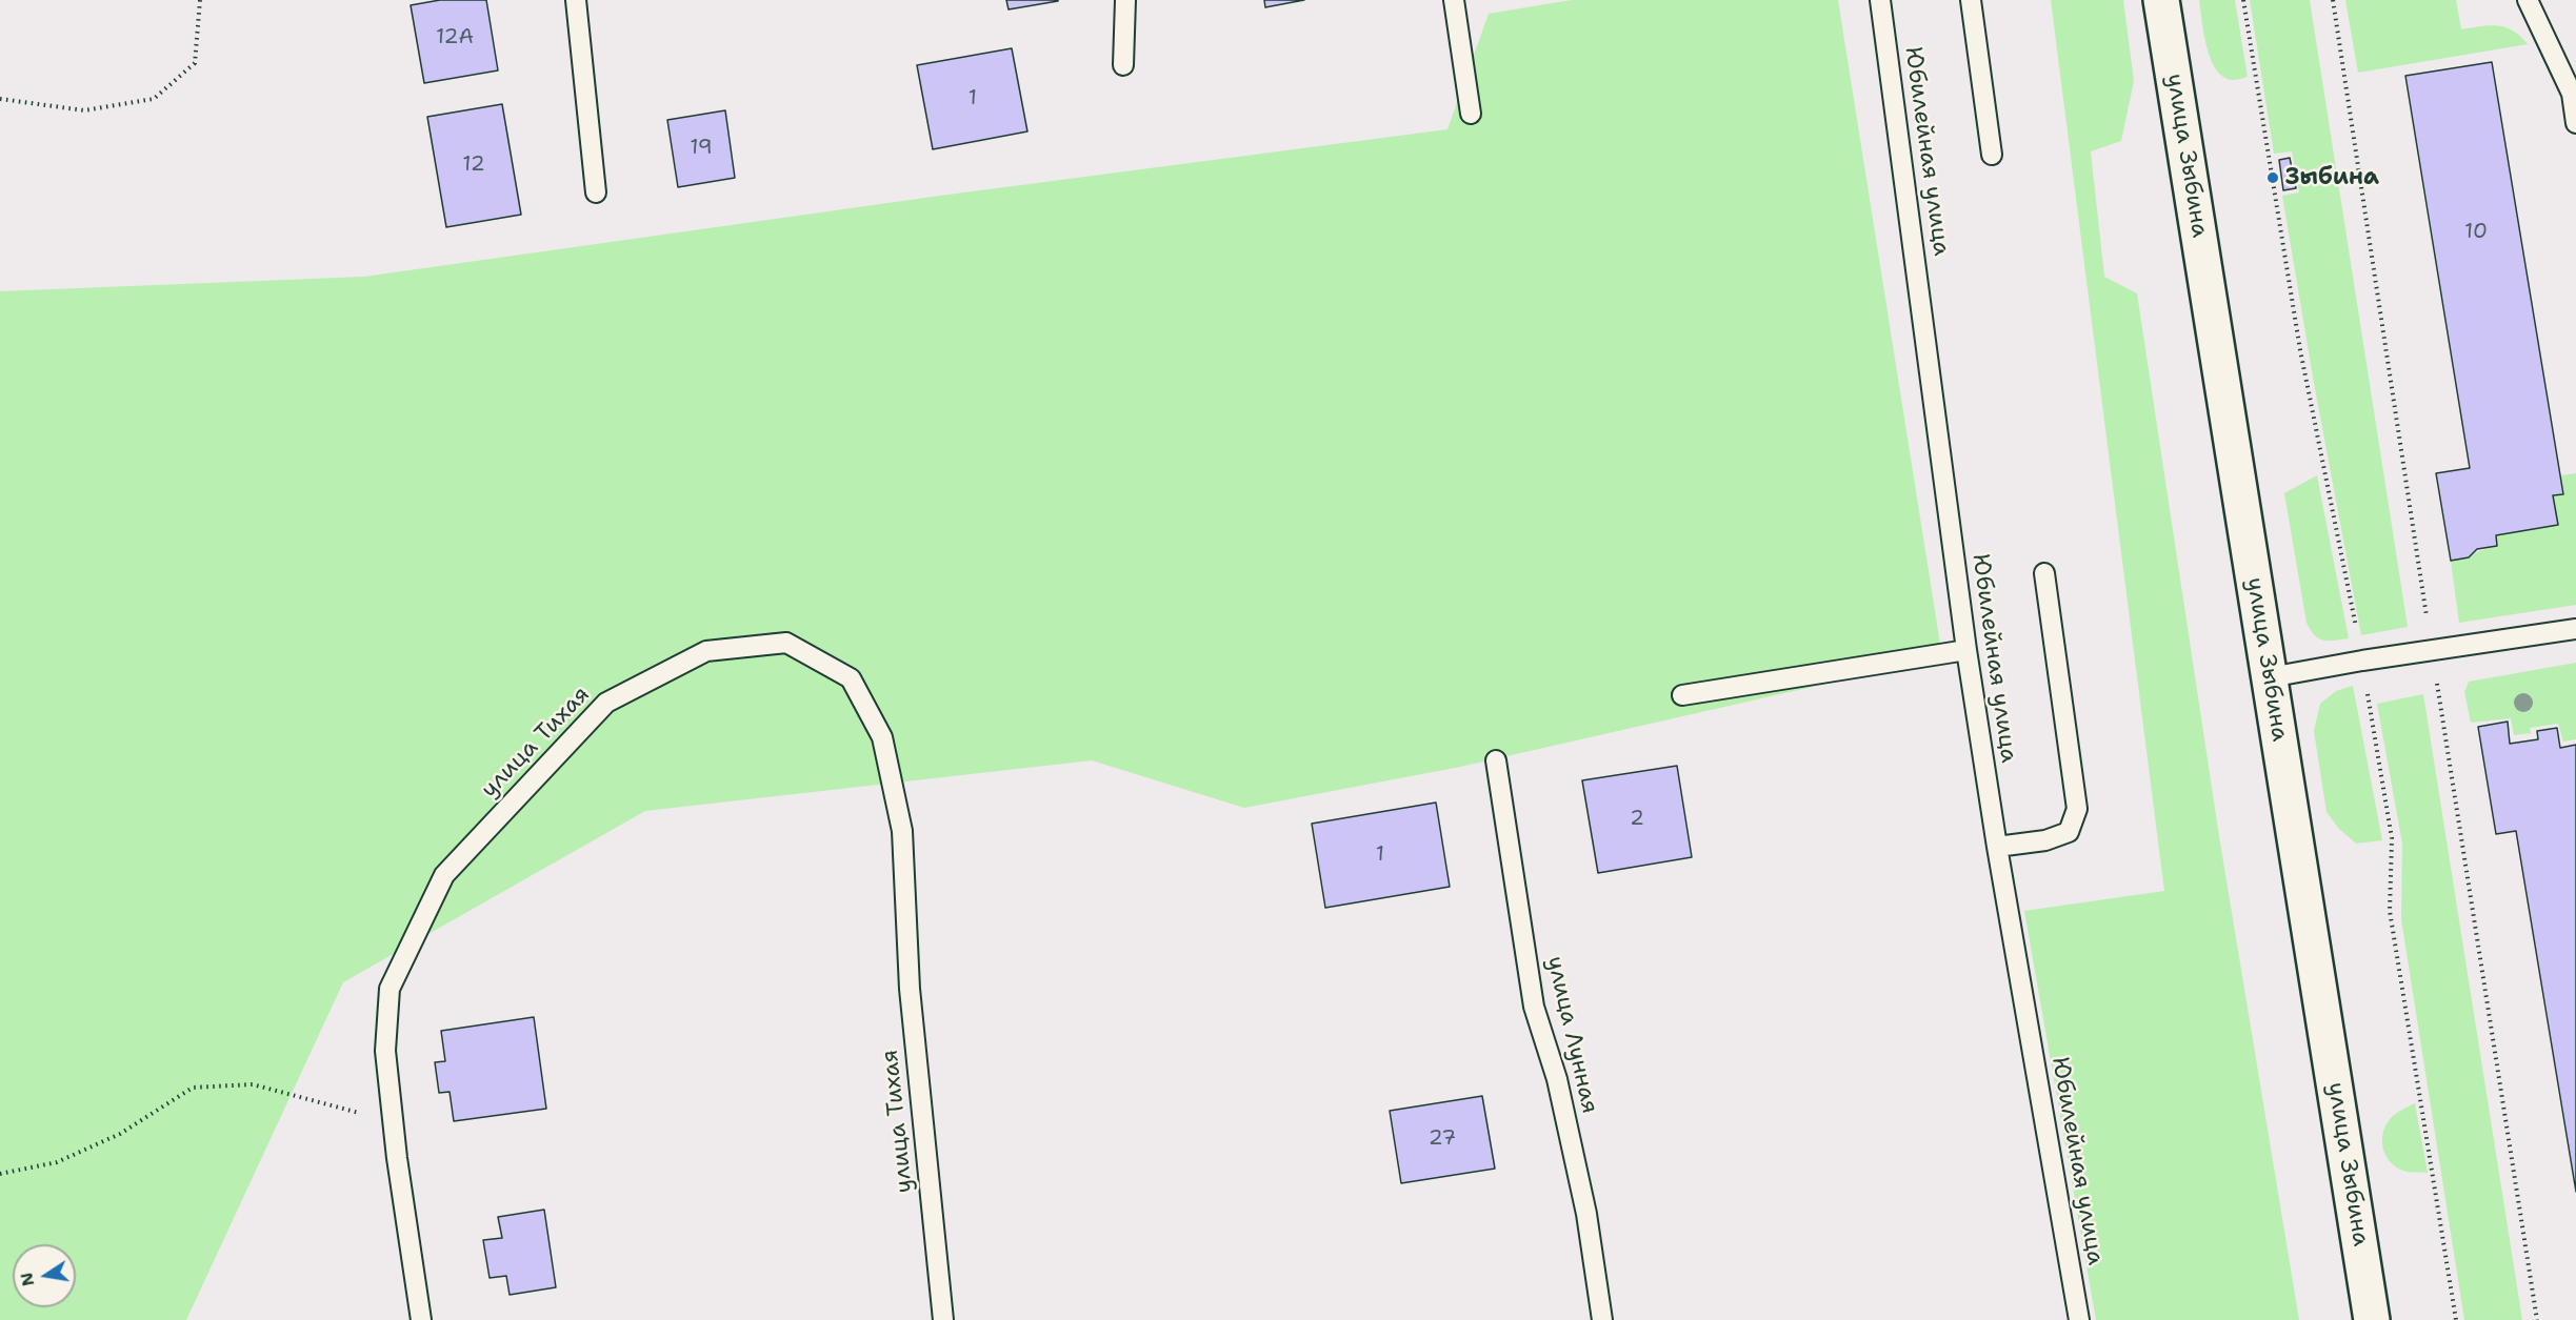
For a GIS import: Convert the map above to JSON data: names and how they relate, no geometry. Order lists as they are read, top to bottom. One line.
{"streets":{"street":["улица Зыбина"],"lane":["Юбилейная улица","улица Тихая","улица Лунная"]},"places":["Зыбина"],"house_numbers":["12А","1","19","12","10","2","1","27"],"north":"left"}
